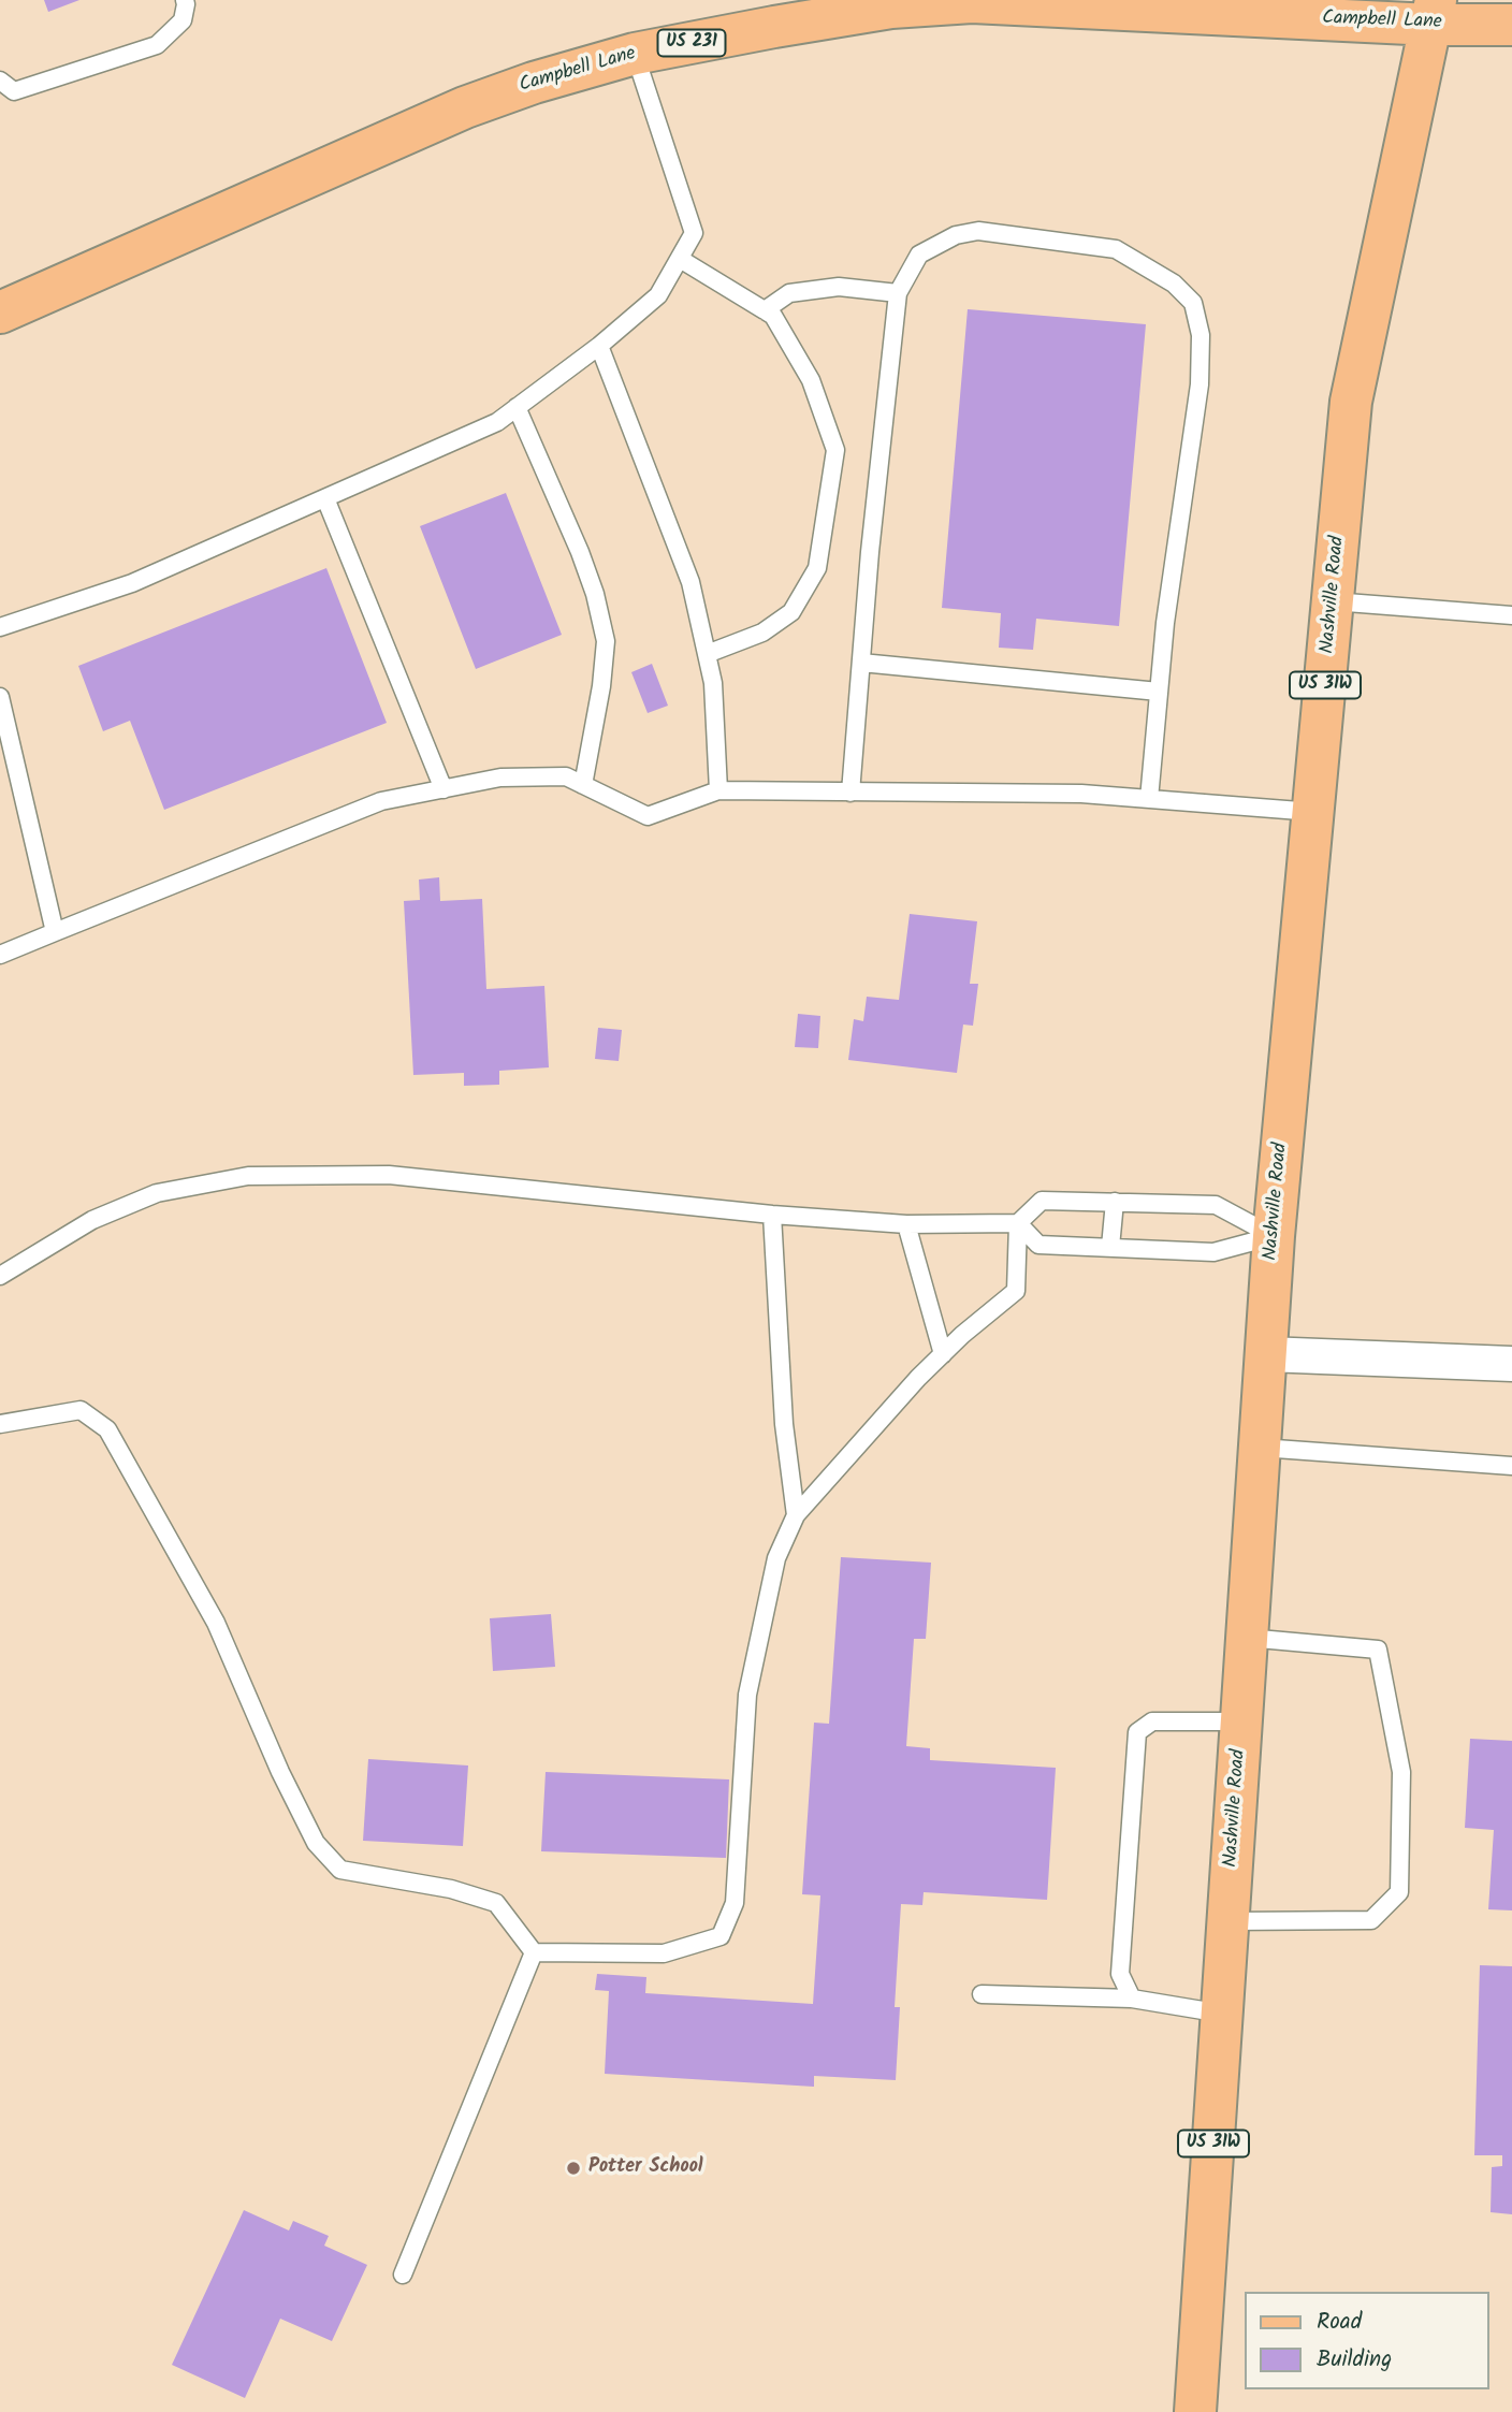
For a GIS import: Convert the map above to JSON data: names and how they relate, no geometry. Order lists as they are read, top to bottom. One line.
{"streets":{"main road":["Campbell Lane","US 231","Nashville Road","US 31W"]},"crossings":[["Campbell Lane","Nashville Road"]],"places":["Potter School"],"legend":["Road","Building"]}
